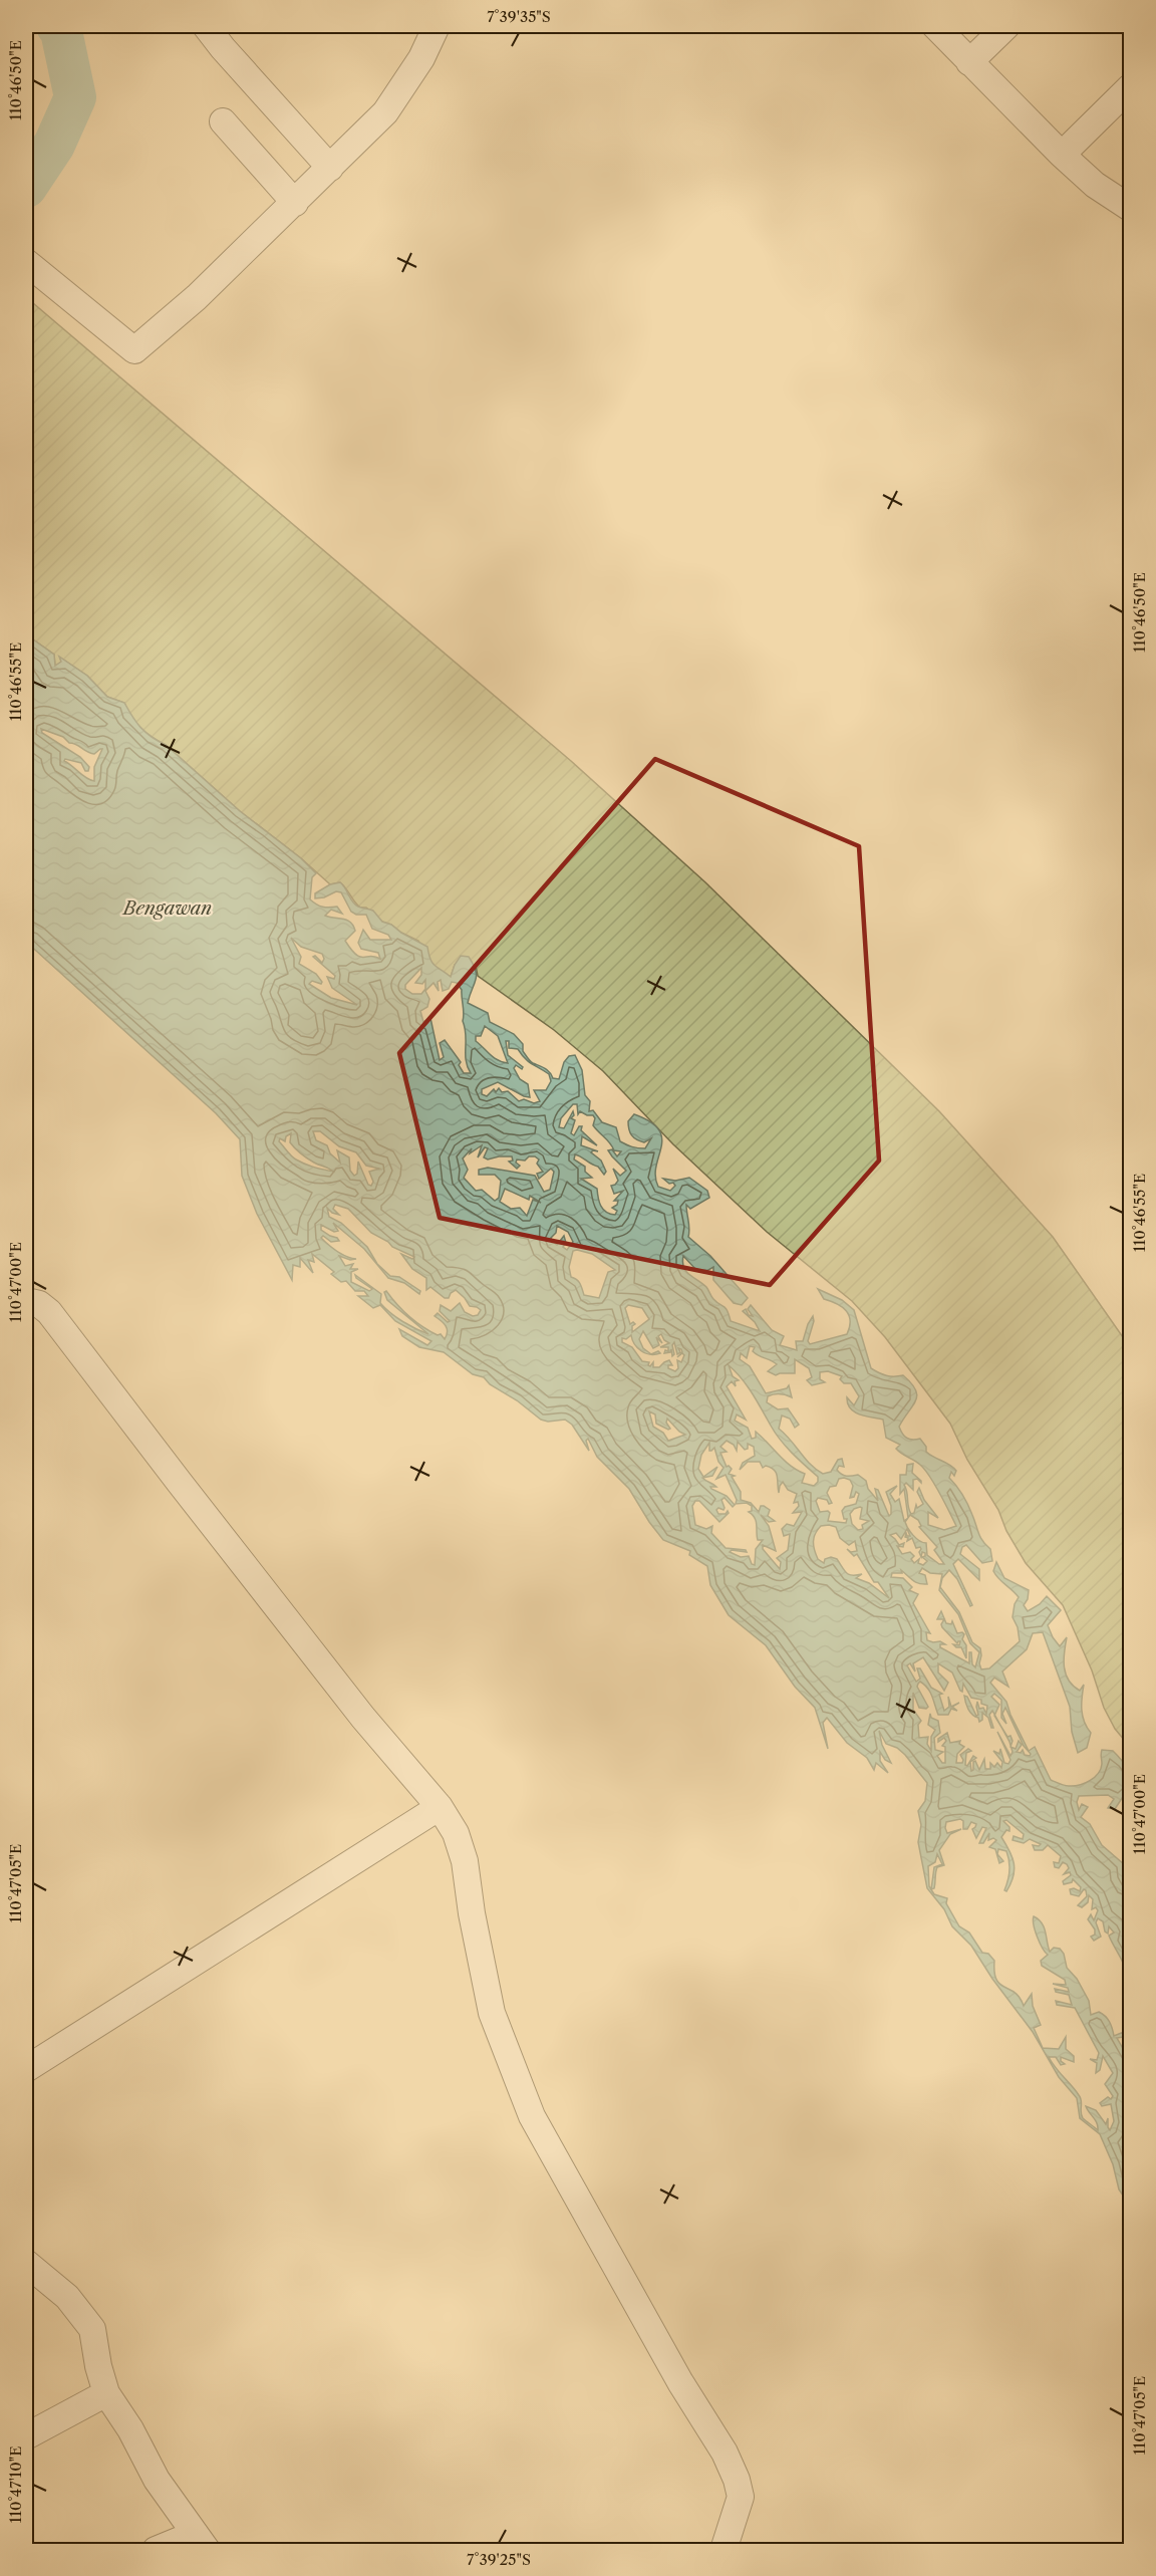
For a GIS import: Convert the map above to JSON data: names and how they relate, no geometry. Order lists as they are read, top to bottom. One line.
{"water":["Bengawan"],"coordinates":["7°39'35\"S","110°46'50\"E","110°46'55\"E","110°47'00\"E","110°47'05\"E","110°47'10\"E","7°39'25\"S"]}
